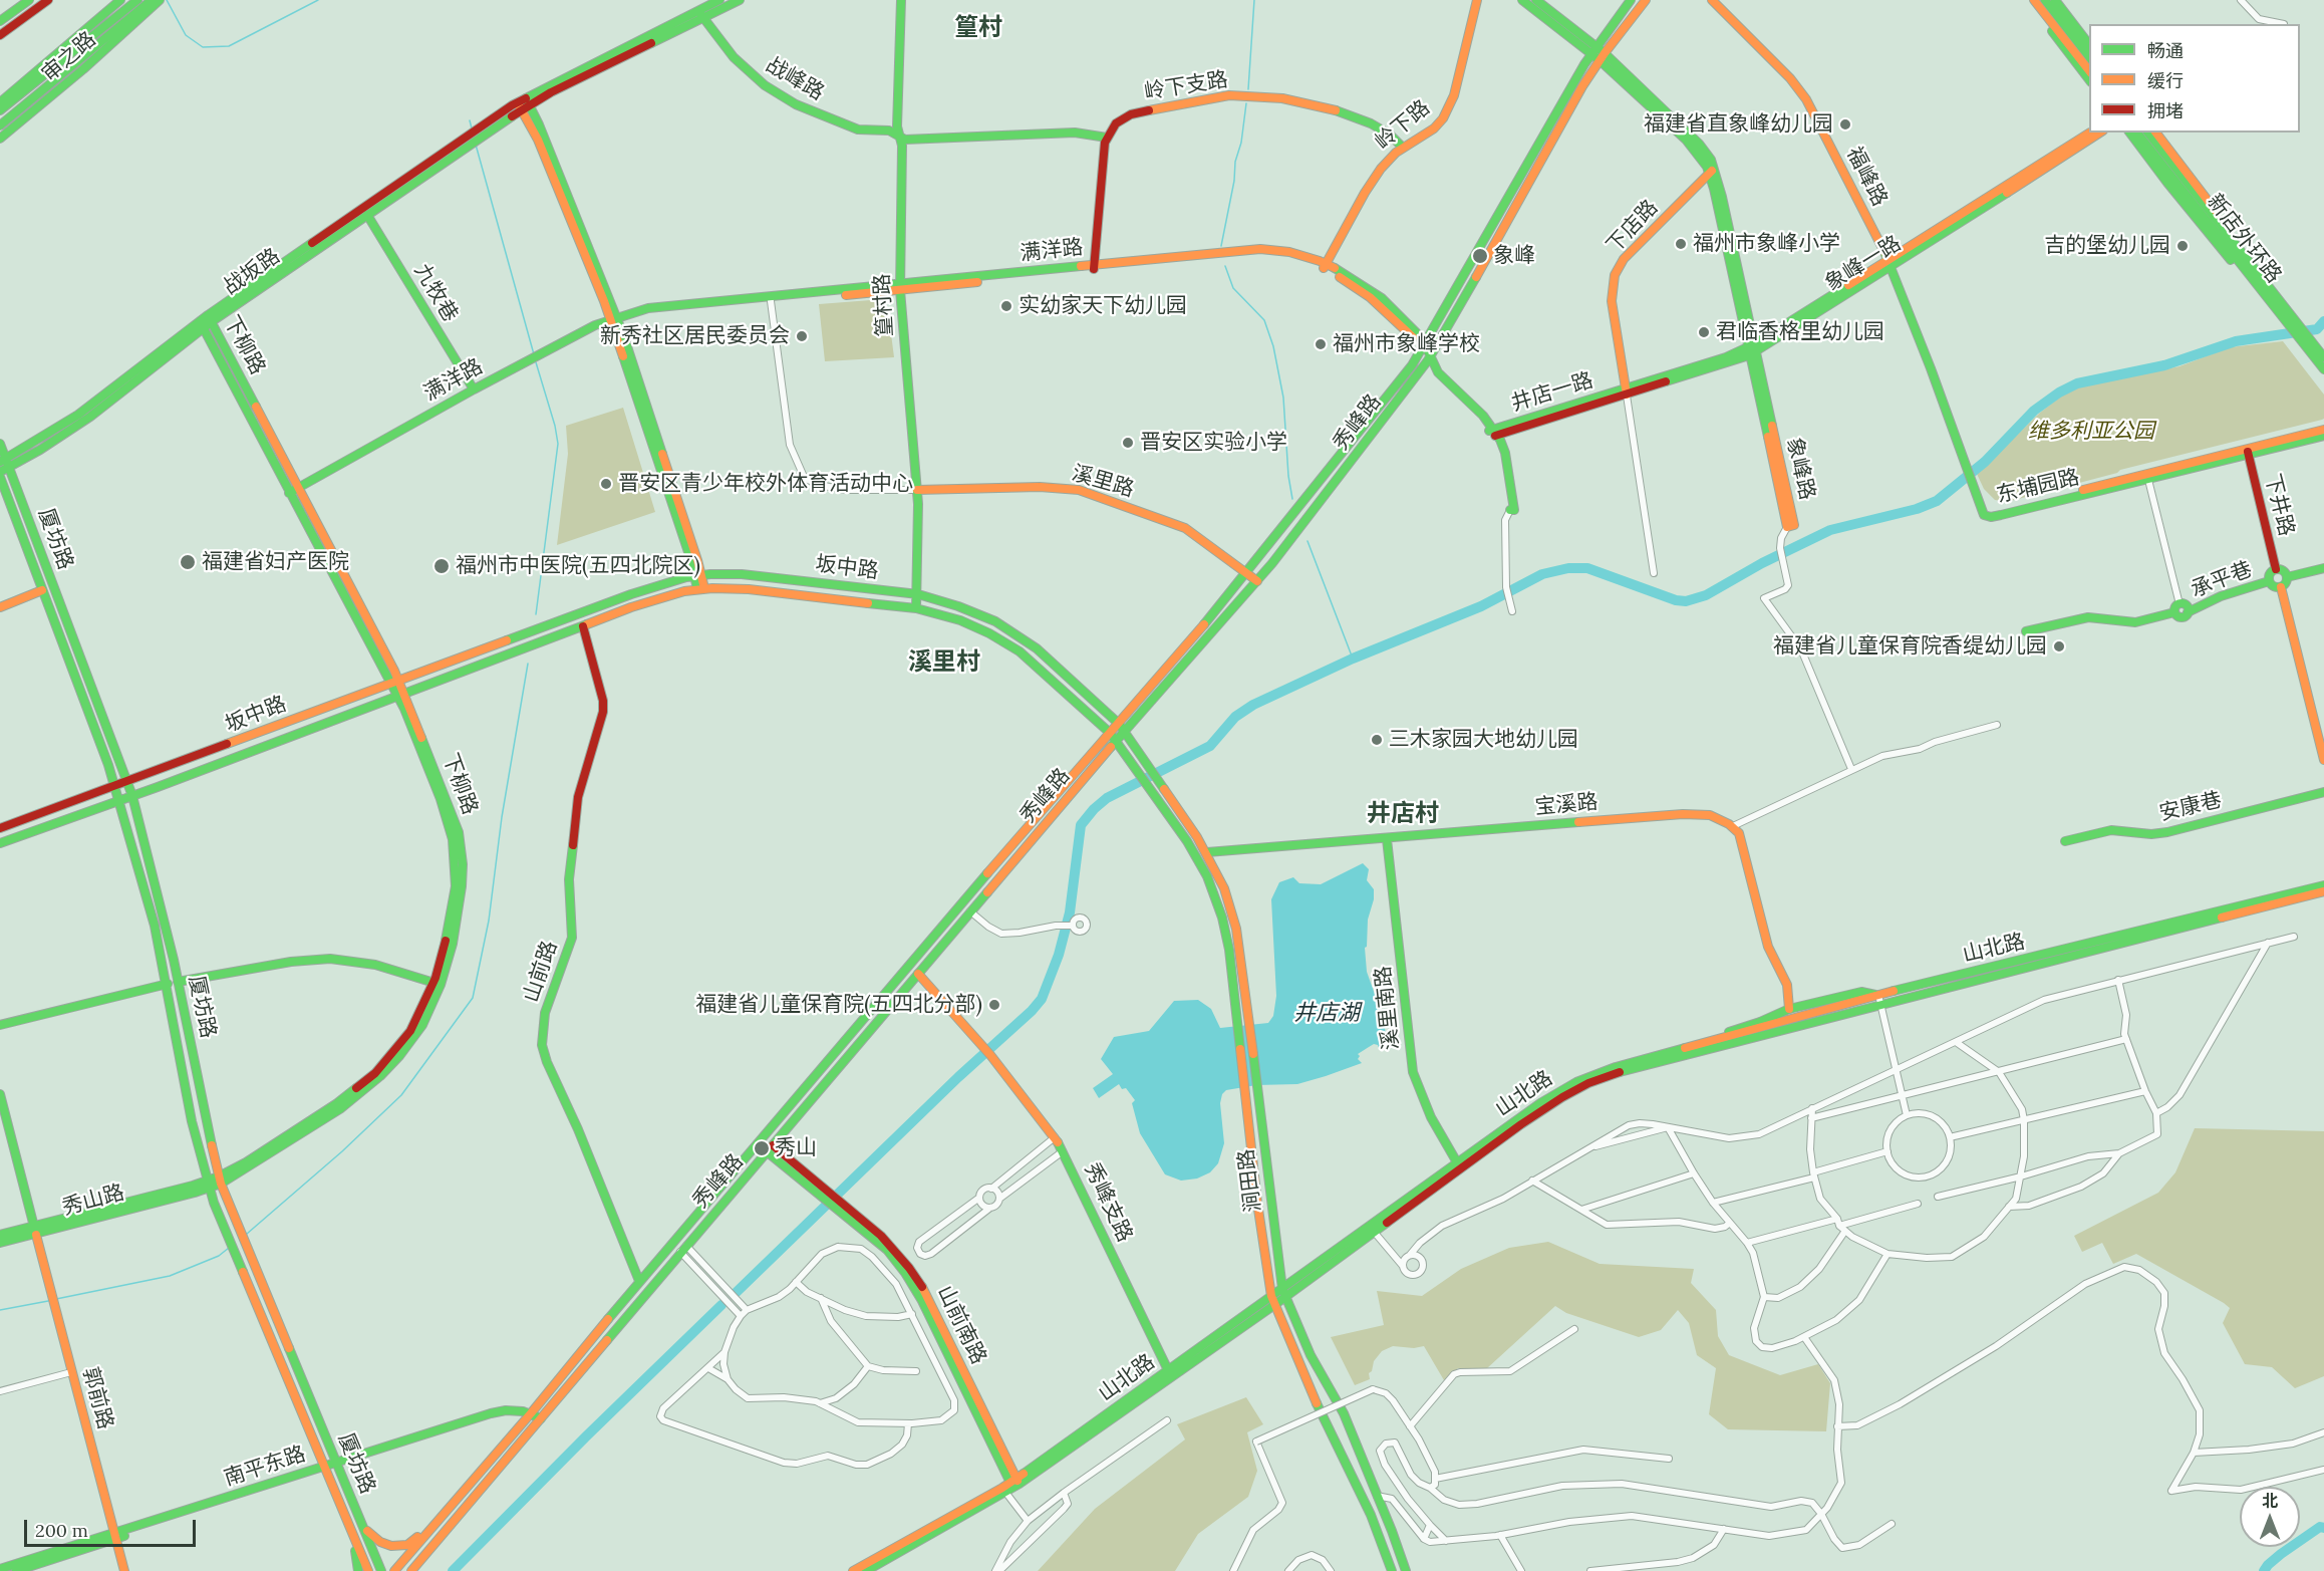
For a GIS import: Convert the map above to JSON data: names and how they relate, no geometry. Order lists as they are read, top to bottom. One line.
{"streets":{"main road":["审之路","战峰路","岭下支路","岭下路","福峰路","下店路","新店外环路","满洋路","象峰一路","战坂路","九牧巷","篁村路","下柳路","井店一路","秀峰路","象峰路","溪里路","东埔园路","下井路","厦坊路","坂中路","承平巷","宝溪路","安康巷","山北路","山前路","溪里南路","涧田路","秀山路","秀峰支路","山前南路","郭前路","南平东路"]},"crossings":[["战峰路","岭下支路"],["战峰路","篁村路"],["岭下支路","岭下路"],["岭下路","满洋路"],["福峰路","象峰一路"],["福峰路","东埔园路"],["下店路","象峰一路"],["下店路","井店一路"],["下店路","象峰路"],["满洋路","九牧巷"],["满洋路","篁村路"],["满洋路","下柳路"],["满洋路","井店一路"],["满洋路","秀峰路"],["象峰一路","井店一路"],["象峰一路","象峰路"],["战坂路","九牧巷"],["战坂路","下柳路"],["战坂路","厦坊路"],["篁村路","溪里路"],["篁村路","坂中路"],["下柳路","厦坊路"],["下柳路","坂中路"],["下柳路","秀山路"],["秀峰路","象峰路"],["秀峰路","溪里路"],["秀峰路","坂中路"],["秀峰路","山前路"],["秀峰路","涧田路"],["秀峰路","秀峰支路"],["秀峰路","山前南路"],["秀峰路","南平东路"],["东埔园路","下井路"],["下井路","承平巷"],["厦坊路","坂中路"],["厦坊路","南平东路"],["坂中路","山前路"],["坂中路","涧田路"],["宝溪路","溪里南路"],["宝溪路","涧田路"],["山北路","溪里南路"],["山北路","涧田路"],["山北路","秀峰支路"],["山北路","山前南路"],["秀山路","郭前路"],["郭前路","南平东路"]],"districts":["篁村","溪里村","井店村"],"water":["井店湖"],"parks":["维多利亚公园"],"places":["福建省直象峰幼儿园","福州市象峰小学","吉的堡幼儿园","象峰","实幼家天下幼儿园","君临香格里幼儿园","新秀社区居民委员会","福州市象峰学校","晋安区实验小学","晋安区青少年校外体育活动中心","福建省妇产医院","福州市中医院(五四北院区)","福建省儿童保育院香缇幼儿园","三木家园大地幼儿园","福建省儿童保育院(五四北分部)","秀山"],"legend":["畅通","缓行","拥堵"],"scale_bar":"200 m","north":"top"}
